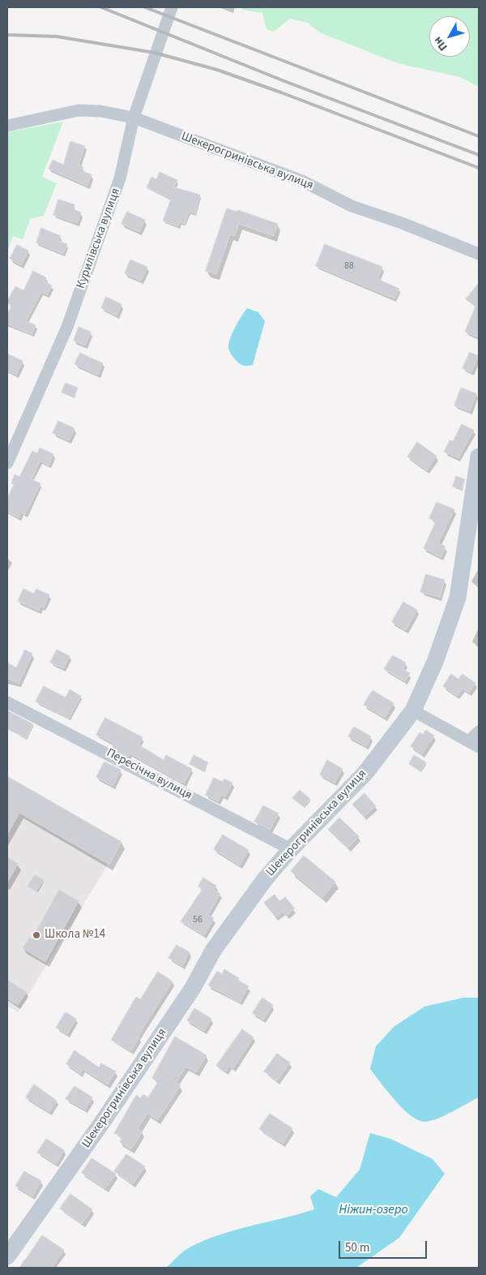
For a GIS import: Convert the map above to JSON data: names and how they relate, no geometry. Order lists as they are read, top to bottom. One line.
{"streets":{"street":["Шекерогринівська вулиця","Курилівська вулиця","Пересічна вулиця"]},"crossings":[["Шекерогринівська вулиця","Курилівська вулиця"],["Шекерогринівська вулиця","Пересічна вулиця"]],"water":["Ніжин-озеро"],"places":["Школа №14"],"house_numbers":["88","56"],"scale_bar":"50 m","north":"bottom left"}
